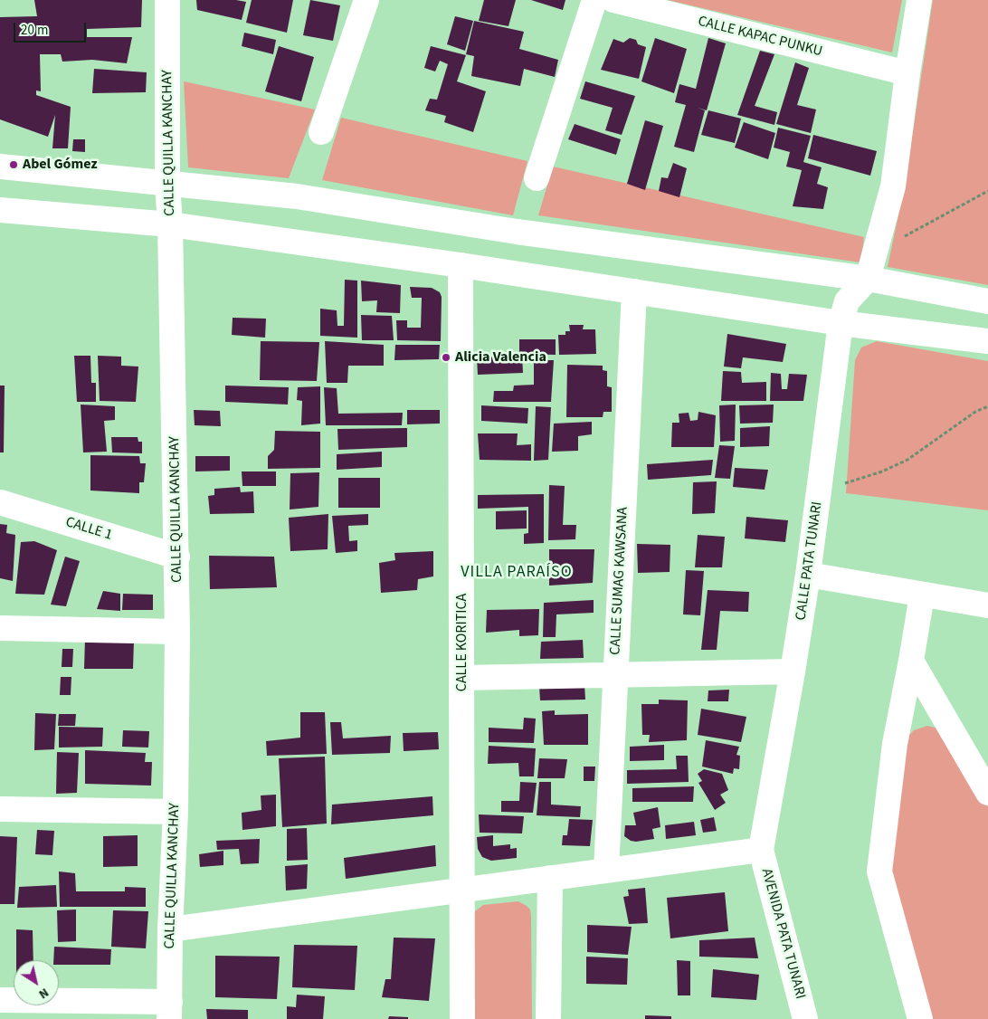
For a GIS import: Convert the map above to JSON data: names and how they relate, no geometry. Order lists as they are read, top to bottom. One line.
{"streets":{"street":["CALLE KAPAC PUNKU","CALLE QUILLA KANCHAY","CALLE 1","CALLE PATA TUNARI","CALLE SUMAG KAWSANA","CALLE KORITICA","AVENIDA PATA TUNARI"]},"crossings":[["CALLE QUILLA KANCHAY","CALLE 1"],["CALLE PATA TUNARI","AVENIDA PATA TUNARI"]],"districts":["VILLA PARAÍSO"],"places":["Abel Gómez","Alicia Valencia"],"scale_bar":"20 m","north":"bottom right"}
